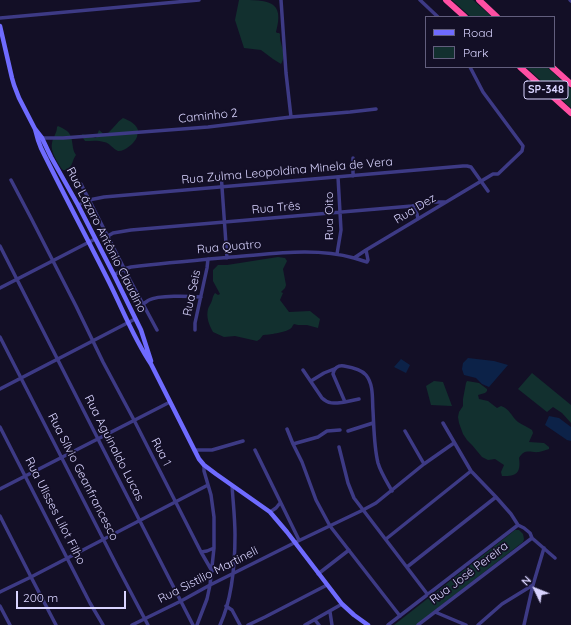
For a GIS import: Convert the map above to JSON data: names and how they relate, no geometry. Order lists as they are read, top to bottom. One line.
{"streets":{"highway":["SP-348"],"main road":["Rua Lázaro Antônio Claudino"],"street":["Caminho 2","Rua Zulma Leopoldina Minela de Vera","Rua Três","Rua Dez","Rua Oito","Rua Quatro","Rua Seis","Rua Aguinaldo Lucas","Rua 1","Rua Sílvio Geanfrancesco","Rua Ulisses Lilot Filho","Rua José Pereira","Rua Sistilio Martineli"]},"crossings":[["Caminho 2","Rua Lázaro Antônio Claudino"],["Rua Zulma Leopoldina Minela de Vera","Rua Dez"],["Rua Zulma Leopoldina Minela de Vera","Rua Oito"],["Rua Zulma Leopoldina Minela de Vera","Rua Lázaro Antônio Claudino"],["Rua Três","Rua Dez"],["Rua Três","Rua Oito"],["Rua Dez","Rua Quatro"],["Rua Oito","Rua Quatro"],["Rua Lázaro Antônio Claudino","Rua Quatro"],["Rua Lázaro Antônio Claudino","Rua Sistilio Martineli"],["Rua Quatro","Rua Seis"],["Rua Aguinaldo Lucas","Rua Sistilio Martineli"],["Rua Sílvio Geanfrancesco","Rua Sistilio Martineli"]],"legend":["Road","Park"],"scale_bar":"200 m","north":"top left"}
